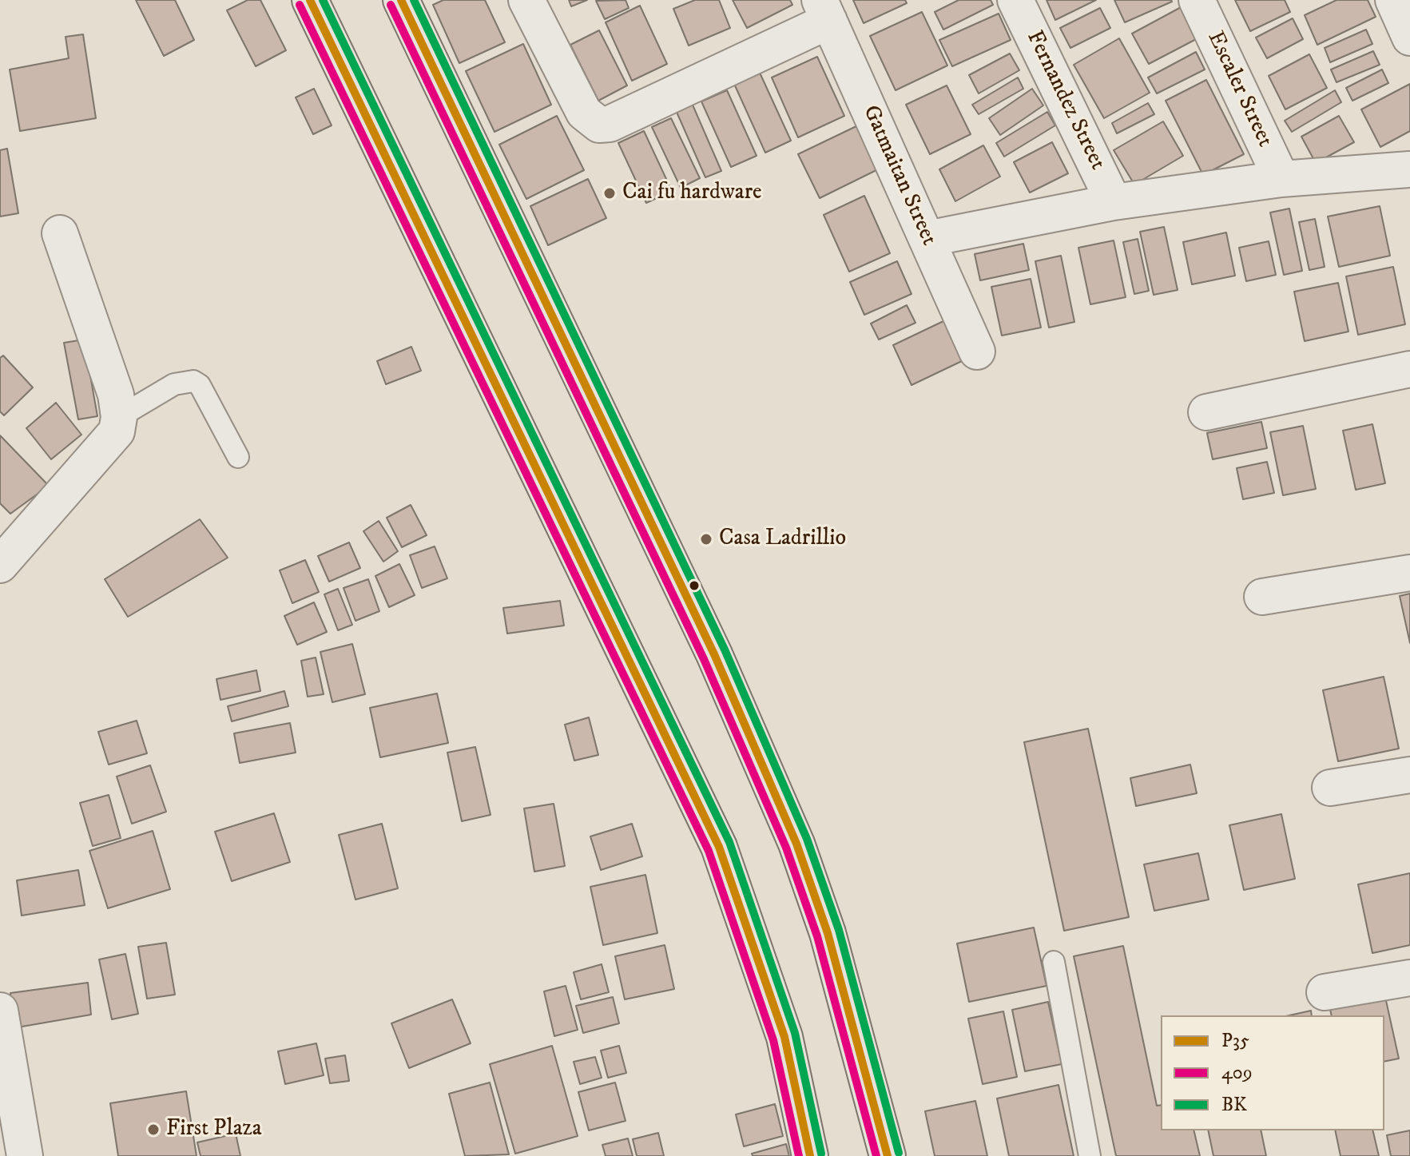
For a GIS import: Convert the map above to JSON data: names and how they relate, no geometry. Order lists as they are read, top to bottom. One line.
{"streets":{"street":["Escaler Street","Fernandez Street","Gatmaitan Street"]},"places":["Cai fu hardware","Casa Ladrillio","First Plaza"],"lines":["transit line P35","transit line BK","transit line 409"],"legend":["P35","409","BK"]}
